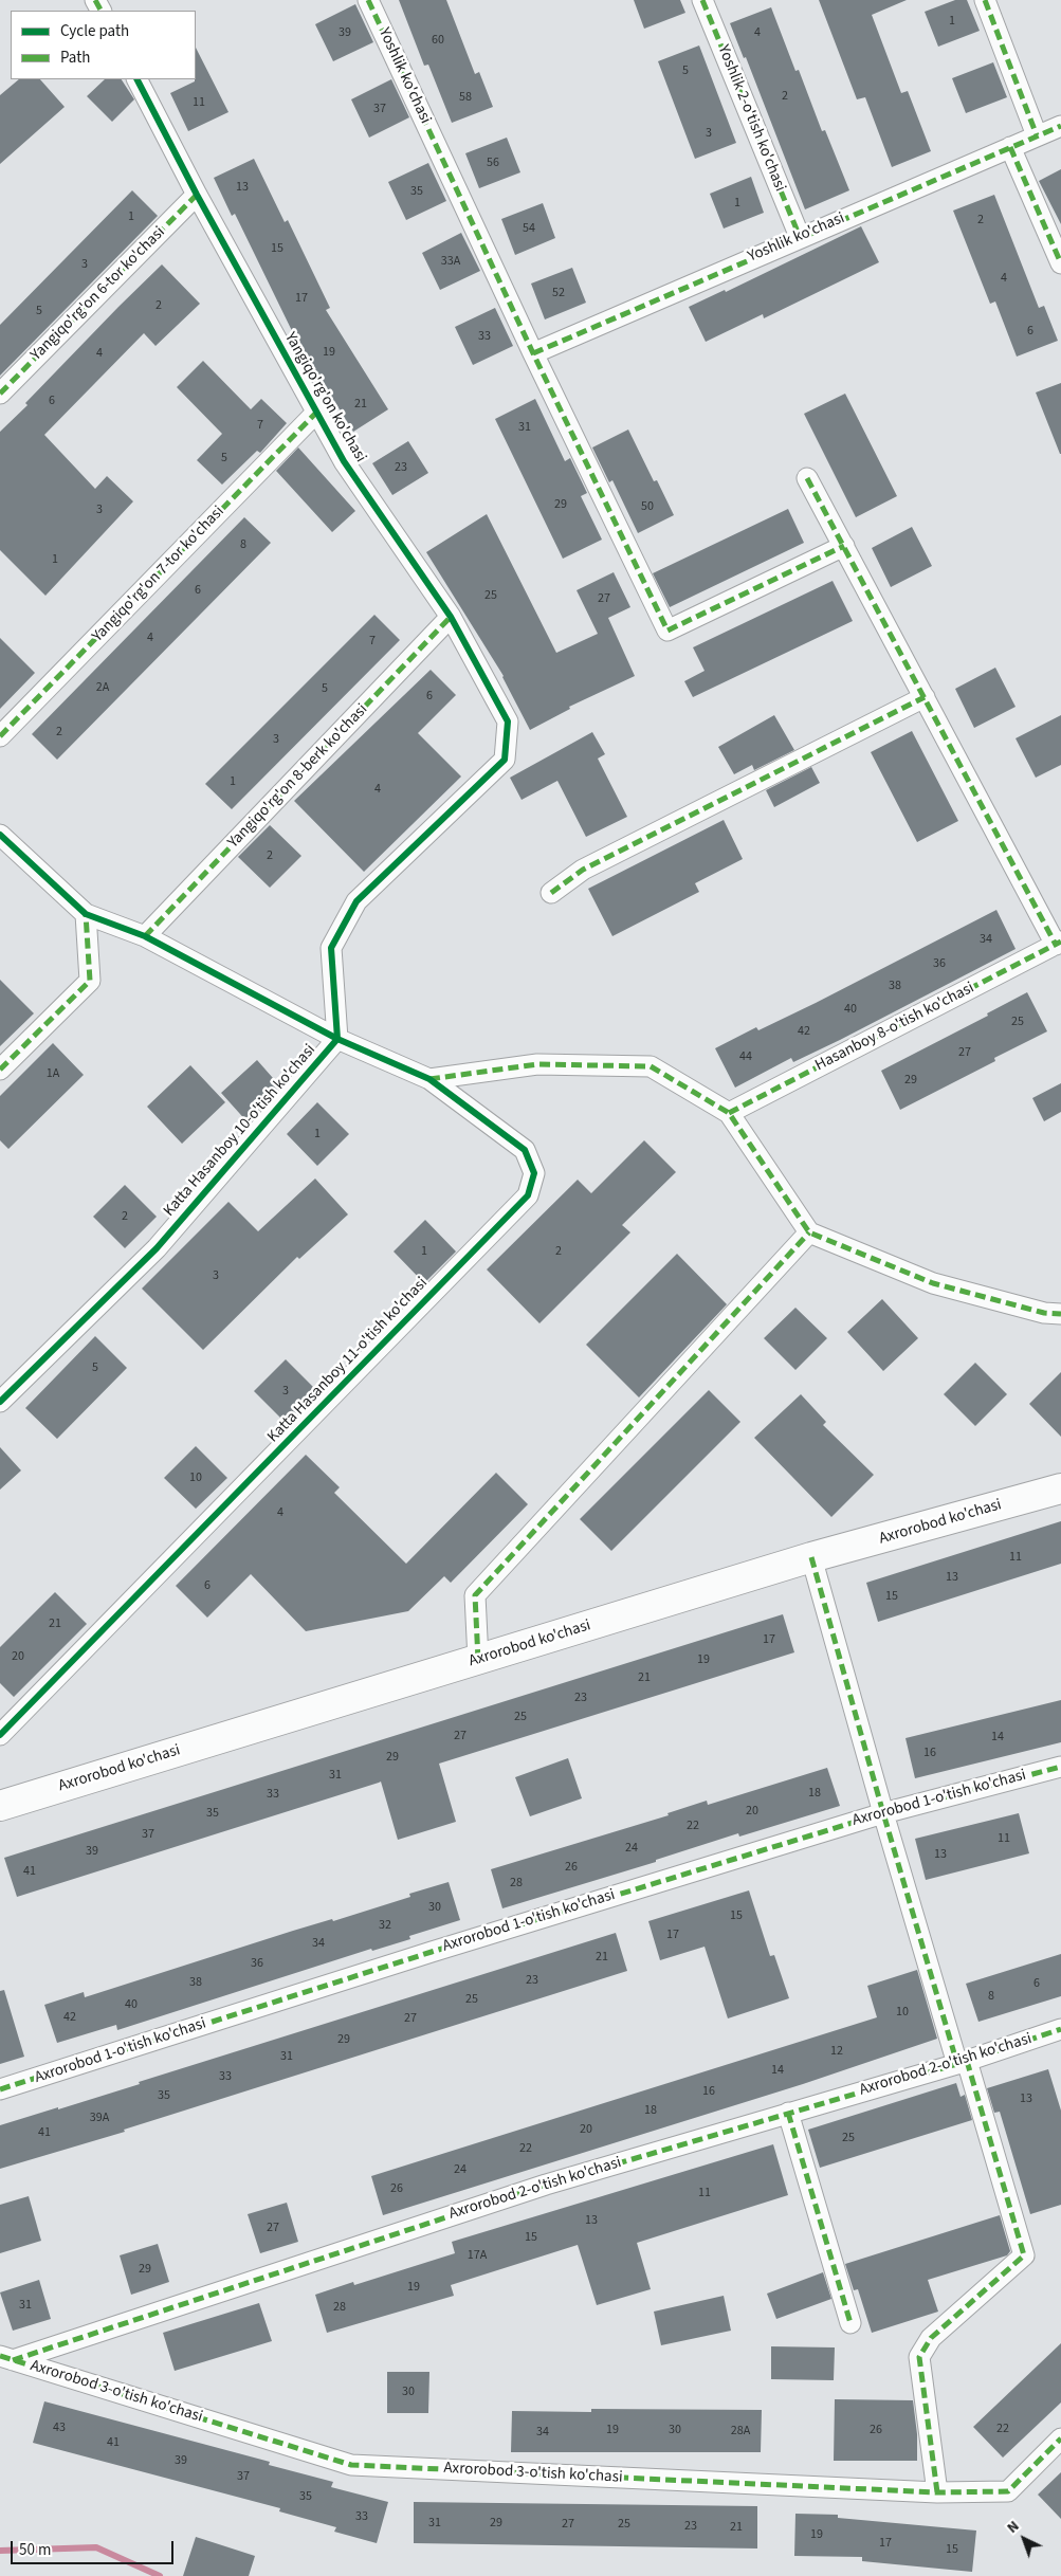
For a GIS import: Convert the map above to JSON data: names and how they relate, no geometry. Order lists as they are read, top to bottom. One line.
{"streets":{"street":["Yoshlik ko'chasi","Yoshlik 2-o'tish ko'chasi","Yangiqo'rg'on 6-tor ko'chasi","Yangiqo'rg'on ko'chasi","Yangiqo'rg'on 7-tor ko'chasi","Yangiqo'rg'on 8-berk ko'chasi","Hasanboy 8-o'tish ko'chasi","Katta Hasanboy 10-o'tish ko'chasi","Katta Hasanboy 11-o'tish ko'chasi","Axrorobod ko'chasi","Axrorobod 1-o'tish ko'chasi","Axrorobod 2-o'tish ko'chasi","Axrorobod 3-o'tish ko'chasi"]},"crossings":[["Yoshlik ko'chasi","Yoshlik 2-o'tish ko'chasi"],["Yangiqo'rg'on 6-tor ko'chasi","Yangiqo'rg'on ko'chasi"],["Yangiqo'rg'on ko'chasi","Yangiqo'rg'on 7-tor ko'chasi"],["Yangiqo'rg'on ko'chasi","Yangiqo'rg'on 8-berk ko'chasi"],["Yangiqo'rg'on ko'chasi","Katta Hasanboy 10-o'tish ko'chasi"],["Yangiqo'rg'on 8-berk ko'chasi","Katta Hasanboy 11-o'tish ko'chasi"],["Katta Hasanboy 10-o'tish ko'chasi","Katta Hasanboy 11-o'tish ko'chasi"],["Axrorobod 2-o'tish ko'chasi","Axrorobod 3-o'tish ko'chasi"]],"house_numbers":["1","39","4","60","5","2","58","11","37","3","56","13","35","1","1","2","54","15","33A","3","4","52","17","2","5","6","33","19","4","6","21","7","31","5","23","29","50","3","8","1","6","25","27","4","7","2A","5","6","2","3","1","4","2","34","36","38","40","25","42","27","44","1А","29","1","2","1","2","3","5","3","10","4","11","13","6","15","21","17","20","19","21","23","25","27","14","16","29","31","18","33","20","35","22","37","11","24","39","13","26","41","28","30","15","32","17","34","21","36","23","38","6","8","25","40","10","42","27","29","12","31","14","33","16","35","13","18","39A","20","41","25","22","24","26","11","13","27","15","17A","29","19","31","28","30","43","22","19","30","26","28A","34","41","39","37","35","33","31","29","27","25","23","21","19","17","15"],"legend":["Cycle path","Path"],"scale_bar":"50 m","north":"top left"}
